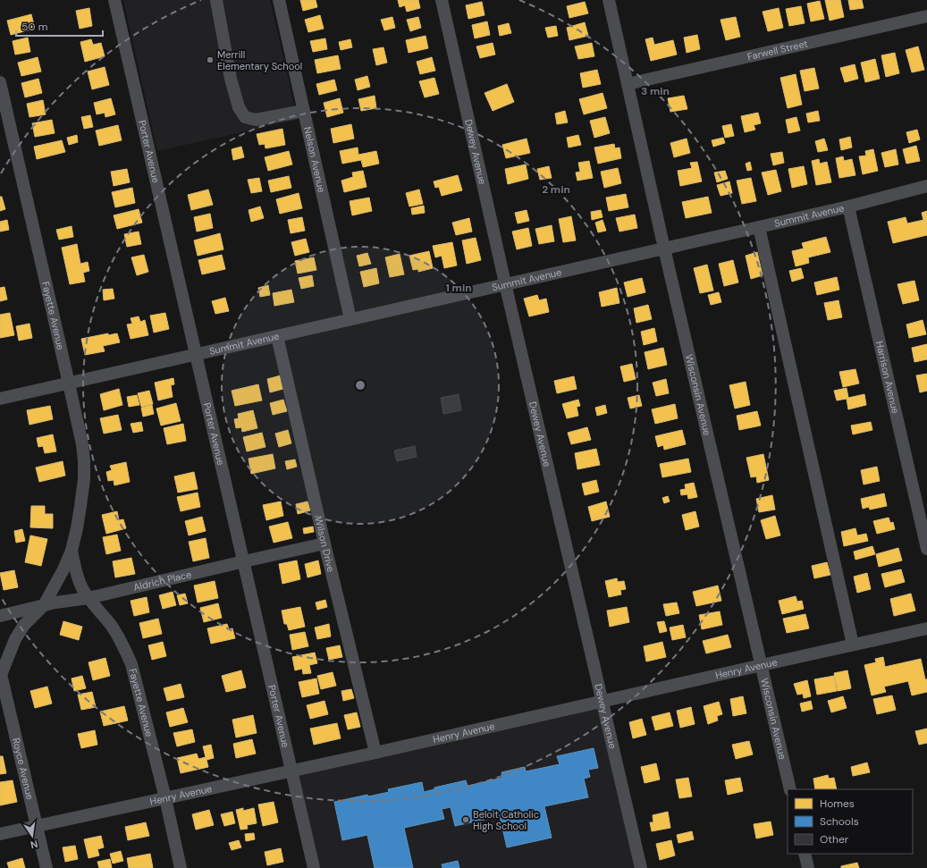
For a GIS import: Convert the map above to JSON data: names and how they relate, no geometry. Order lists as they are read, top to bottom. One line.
{"streets":{"street":["Farwell Street","Porter Avenue","Dewey Avenue","Nelson Avenue","Summit Avenue","Fayette Avenue","Harrison Avenue","Wisconsin Avenue","Wilson Drive","Aldrich Place","Henry Avenue","Royce Avenue"]},"crossings":[["Farwell Street","Wisconsin Avenue"],["Porter Avenue","Summit Avenue"],["Porter Avenue","Aldrich Place"],["Porter Avenue","Henry Avenue"],["Dewey Avenue","Summit Avenue"],["Dewey Avenue","Henry Avenue"],["Nelson Avenue","Summit Avenue"],["Summit Avenue","Fayette Avenue"],["Summit Avenue","Harrison Avenue"],["Summit Avenue","Wisconsin Avenue"],["Summit Avenue","Wilson Drive"],["Fayette Avenue","Aldrich Place"],["Fayette Avenue","Henry Avenue"],["Fayette Avenue","Royce Avenue"],["Wisconsin Avenue","Henry Avenue"],["Wilson Drive","Aldrich Place"],["Wilson Drive","Henry Avenue"],["Henry Avenue","Royce Avenue"]],"places":["Merrill Elementary School","Beloit Catholic High School"],"legend":["Homes","Schools","Other"],"scale_bar":"50 m","north":"bottom","rings":["3 min","2 min","1 min"]}
